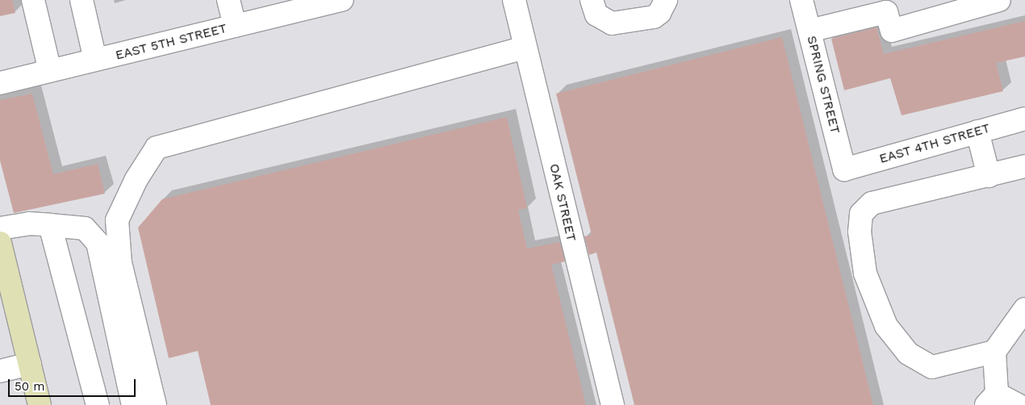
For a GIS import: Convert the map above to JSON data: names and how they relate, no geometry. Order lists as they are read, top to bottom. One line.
{"streets":{"street":["EAST 5TH STREET","SPRING STREET","EAST 4TH STREET","OAK STREET"]},"crossings":[["SPRING STREET","EAST 4TH STREET"]],"scale_bar":"50 m"}
